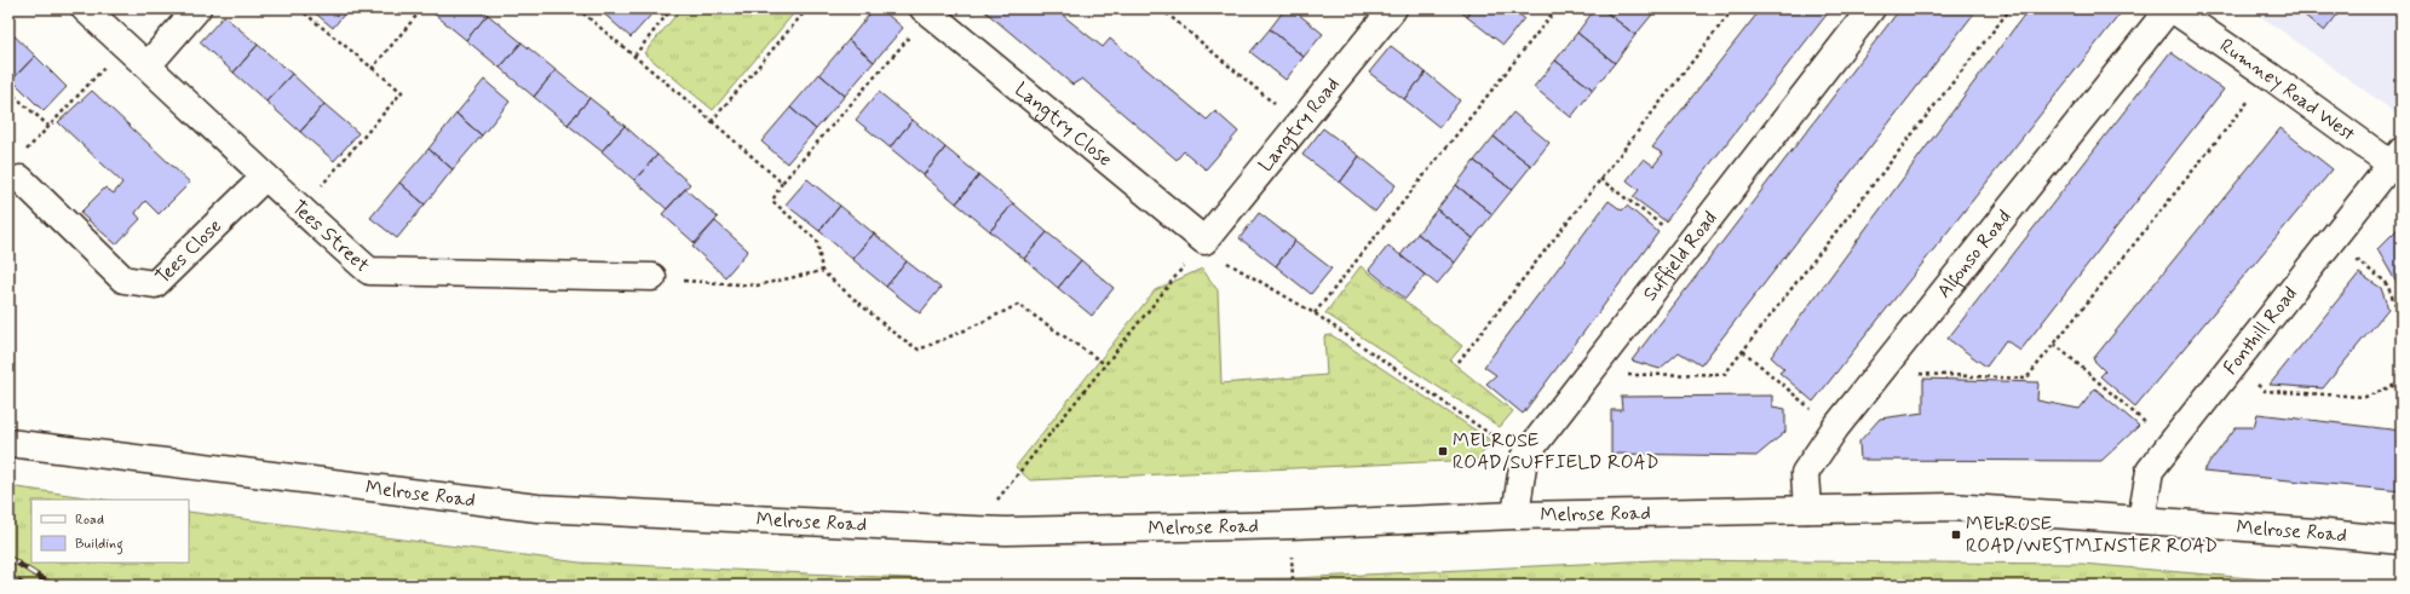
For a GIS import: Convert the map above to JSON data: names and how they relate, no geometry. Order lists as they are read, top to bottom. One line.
{"streets":{"street":["Rumney Road West","Langtry Close","Langtry Road","Tees Street","Tees Close","Alfonso Road","Suffield Road","Fonthill Road","Melrose Road"]},"crossings":[["Rumney Road West","Alfonso Road"],["Rumney Road West","Fonthill Road"],["Langtry Close","Langtry Road"],["Tees Street","Tees Close"],["Alfonso Road","Melrose Road"],["Suffield Road","Melrose Road"],["Fonthill Road","Melrose Road"]],"places":{"transit":["MELROSE ROAD/SUFFIELD ROAD","MELROSE ROAD/WESTMINSTER ROAD"]},"legend":["Road","Building"]}
